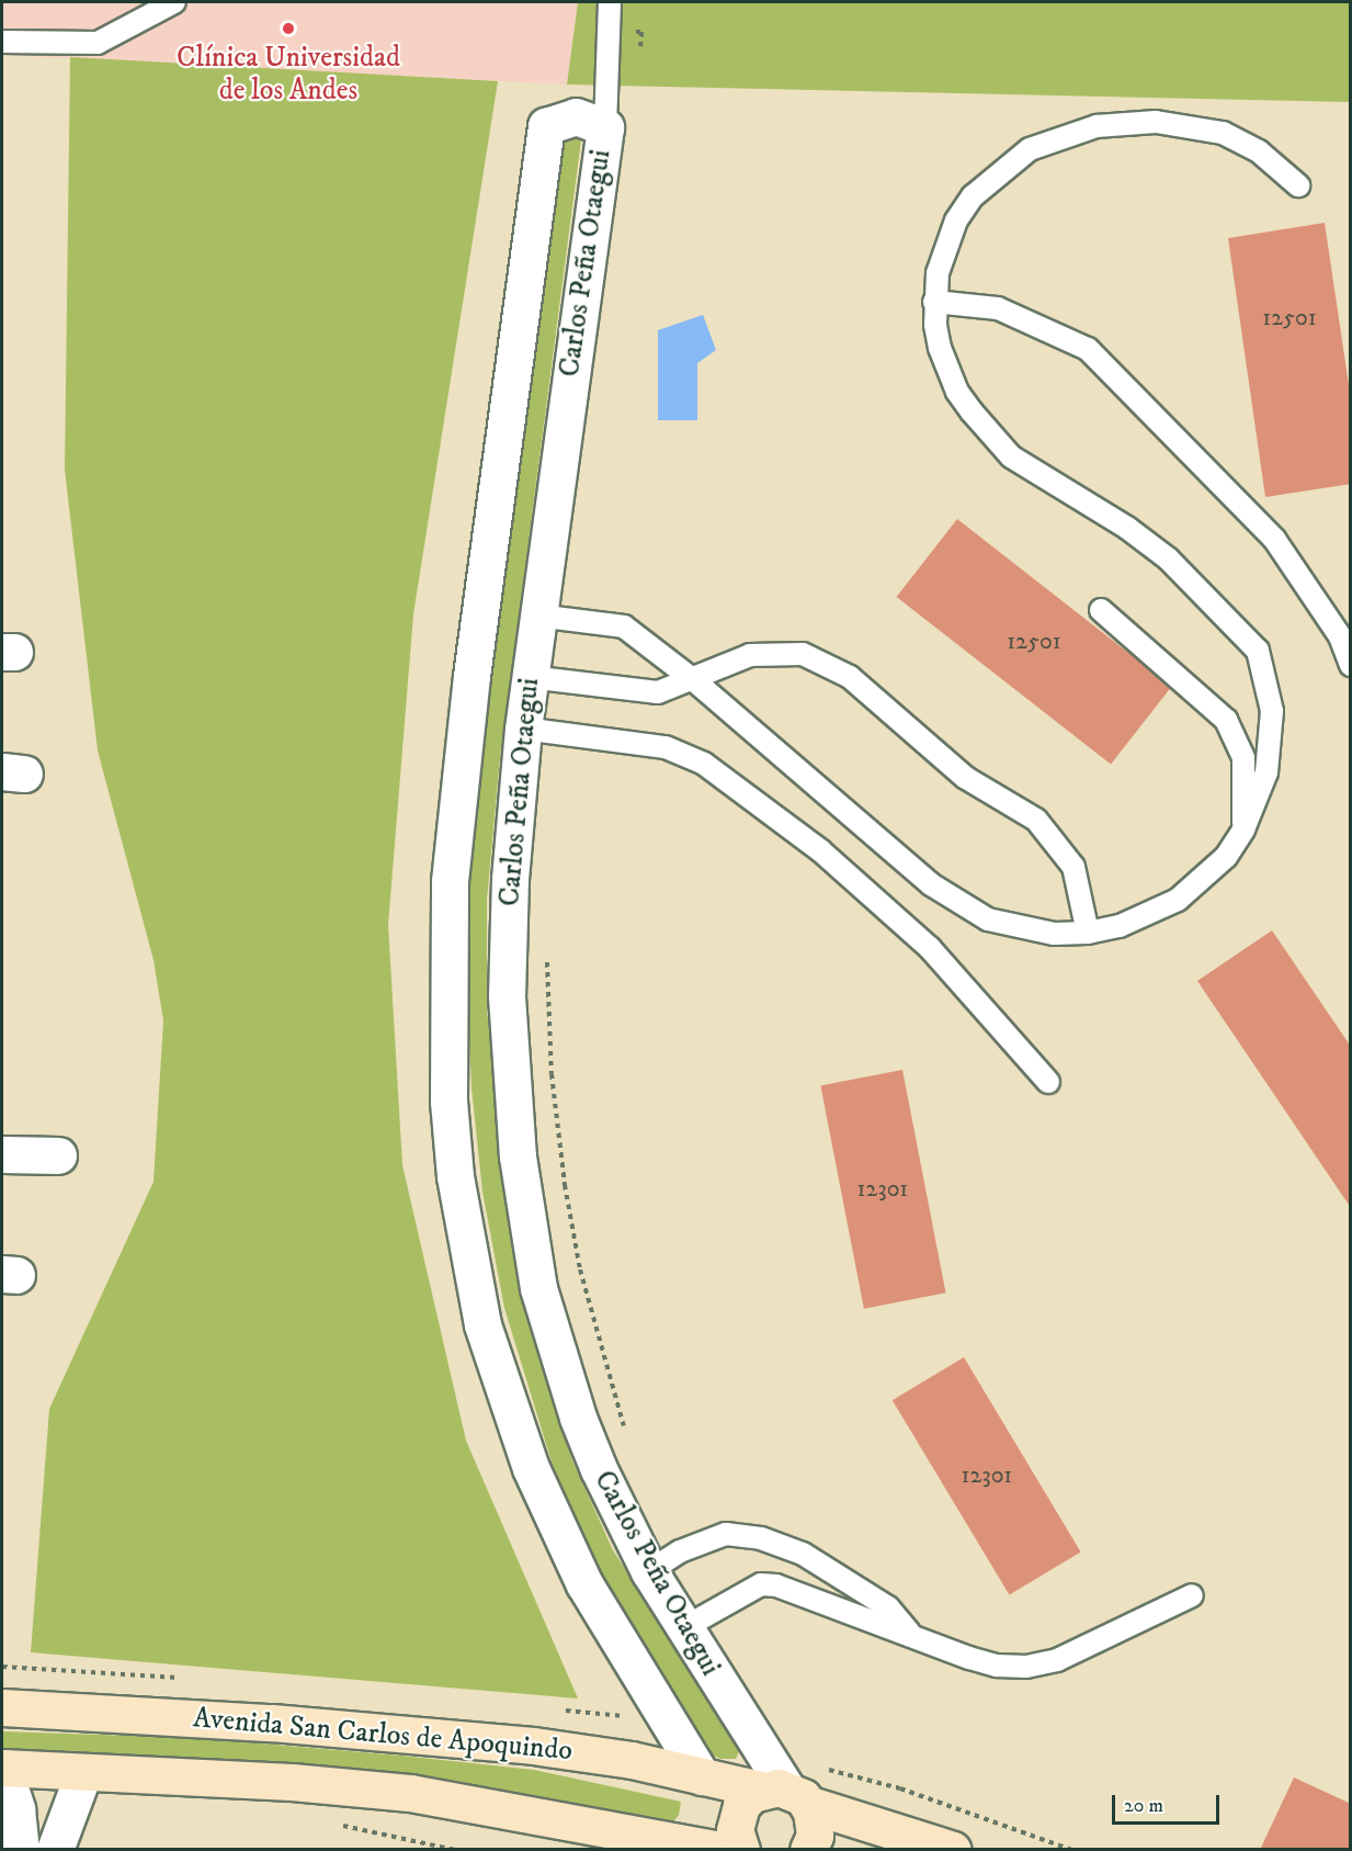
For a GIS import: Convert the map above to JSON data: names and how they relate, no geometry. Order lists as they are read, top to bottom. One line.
{"streets":{"street":["Carlos Peña Otaegui","Avenida San Carlos de Apoquindo"]},"crossings":[["Carlos Peña Otaegui","Avenida San Carlos de Apoquindo"]],"places":["Clínica Universidad de los Andes"],"house_numbers":["12501","12501","12301","12301"],"scale_bar":"20 m"}
